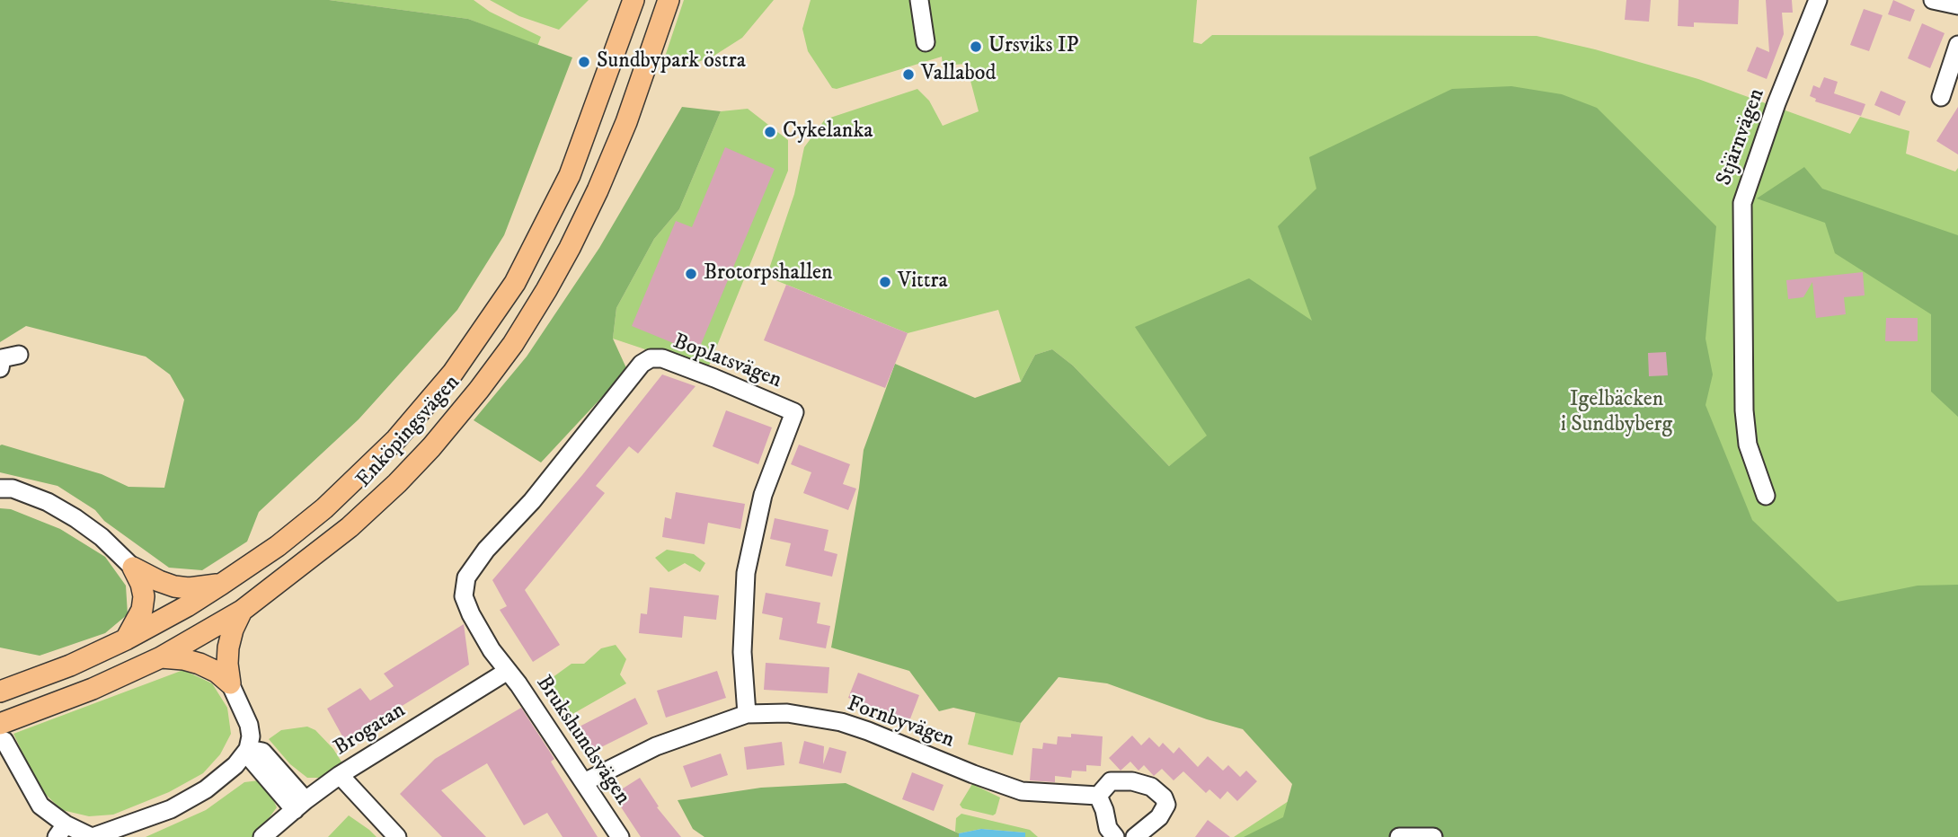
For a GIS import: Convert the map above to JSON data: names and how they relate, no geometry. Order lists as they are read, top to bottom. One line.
{"streets":{"main road":["Enköpingsvägen"],"street":["Stjärnvägen","Boplatsvägen","Fornbyvägen","Brogatan","Brukshundsvägen"]},"crossings":[["Boplatsvägen","Fornbyvägen"],["Boplatsvägen","Brogatan"],["Boplatsvägen","Brukshundsvägen"],["Fornbyvägen","Brukshundsvägen"],["Brogatan","Brukshundsvägen"]],"parks":["Igelbäcken i Sundbyberg"],"places":["Ursviks IP","Sundbypark östra","Vallabod","Cykelanka","Brotorpshallen","Vittra"]}
